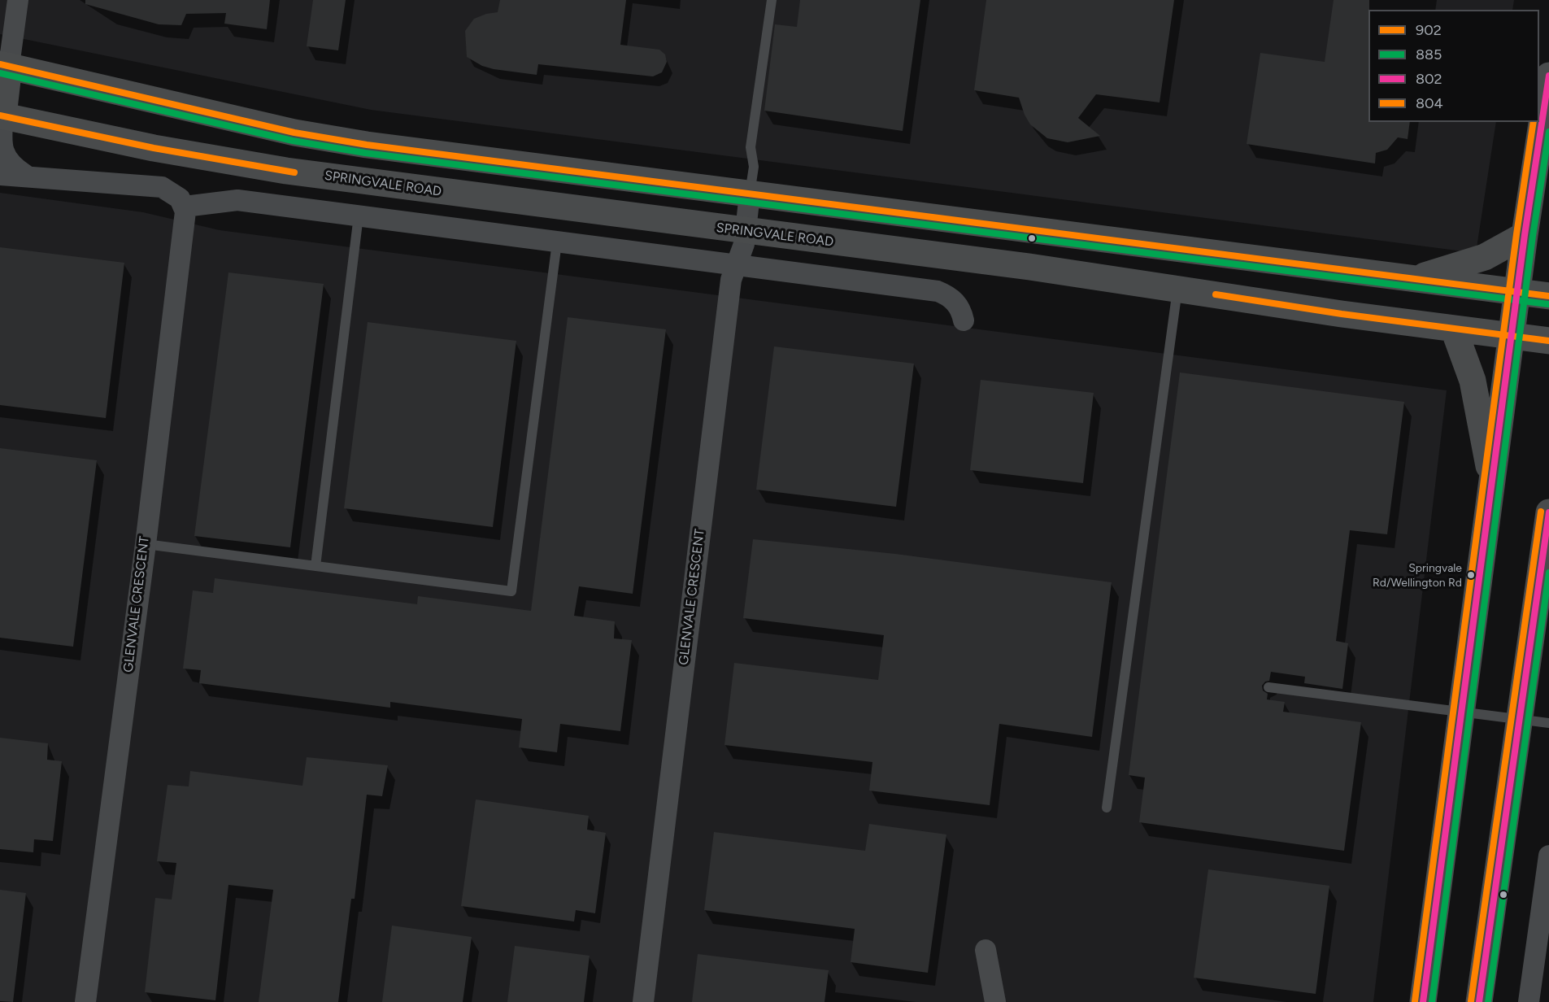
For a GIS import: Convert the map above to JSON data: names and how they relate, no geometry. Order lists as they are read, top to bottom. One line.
{"streets":{"highway":["SPRINGVALE ROAD"],"street":["GLENVALE CRESCENT"]},"crossings":[["SPRINGVALE ROAD","GLENVALE CRESCENT"]],"places":["Springvale Rd/Wellington Rd"],"lines":["transit line 902","transit line 885","transit line 802","transit line 804"],"legend":["902","885","802","804"]}
